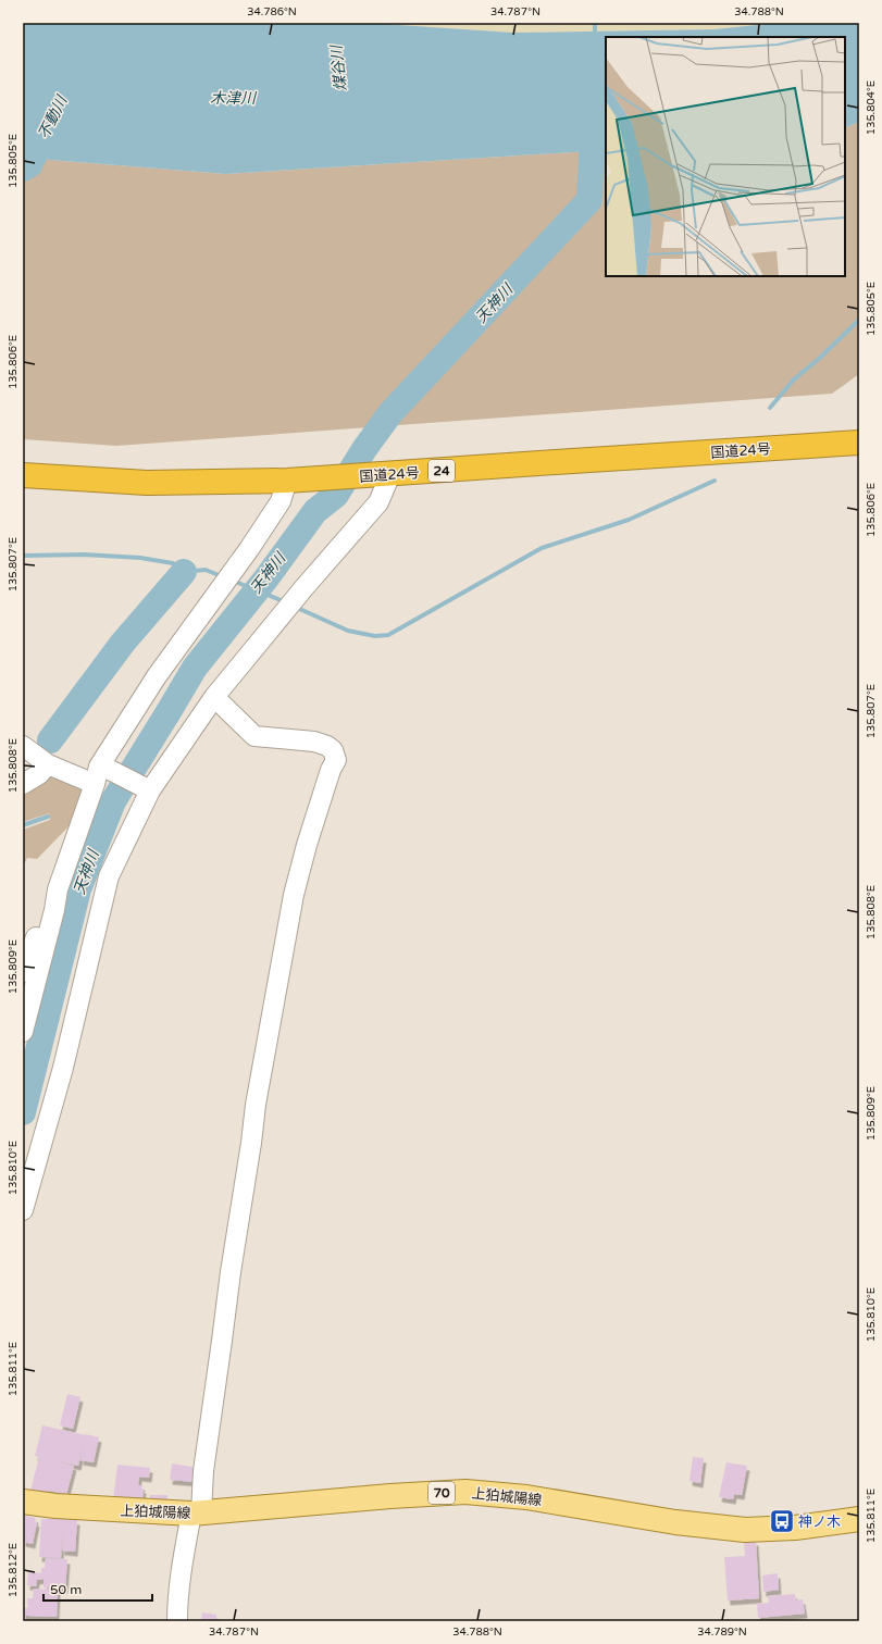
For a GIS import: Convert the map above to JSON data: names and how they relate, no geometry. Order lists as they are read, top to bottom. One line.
{"streets":{"highway":["国道24号","24"],"main road":["70","上狛城陽線"]},"water":["煤谷川","木津川","不動川","天神川"],"places":{"bus stop":["神ノ木"]},"scale_bar":"50 m","coordinates":["34.786°N","34.787°N","34.788°N","135.804°E","135.805°E","135.806°E","135.807°E","135.808°E","135.809°E","135.810°E","135.811°E","135.812°E","34.789°N"]}
